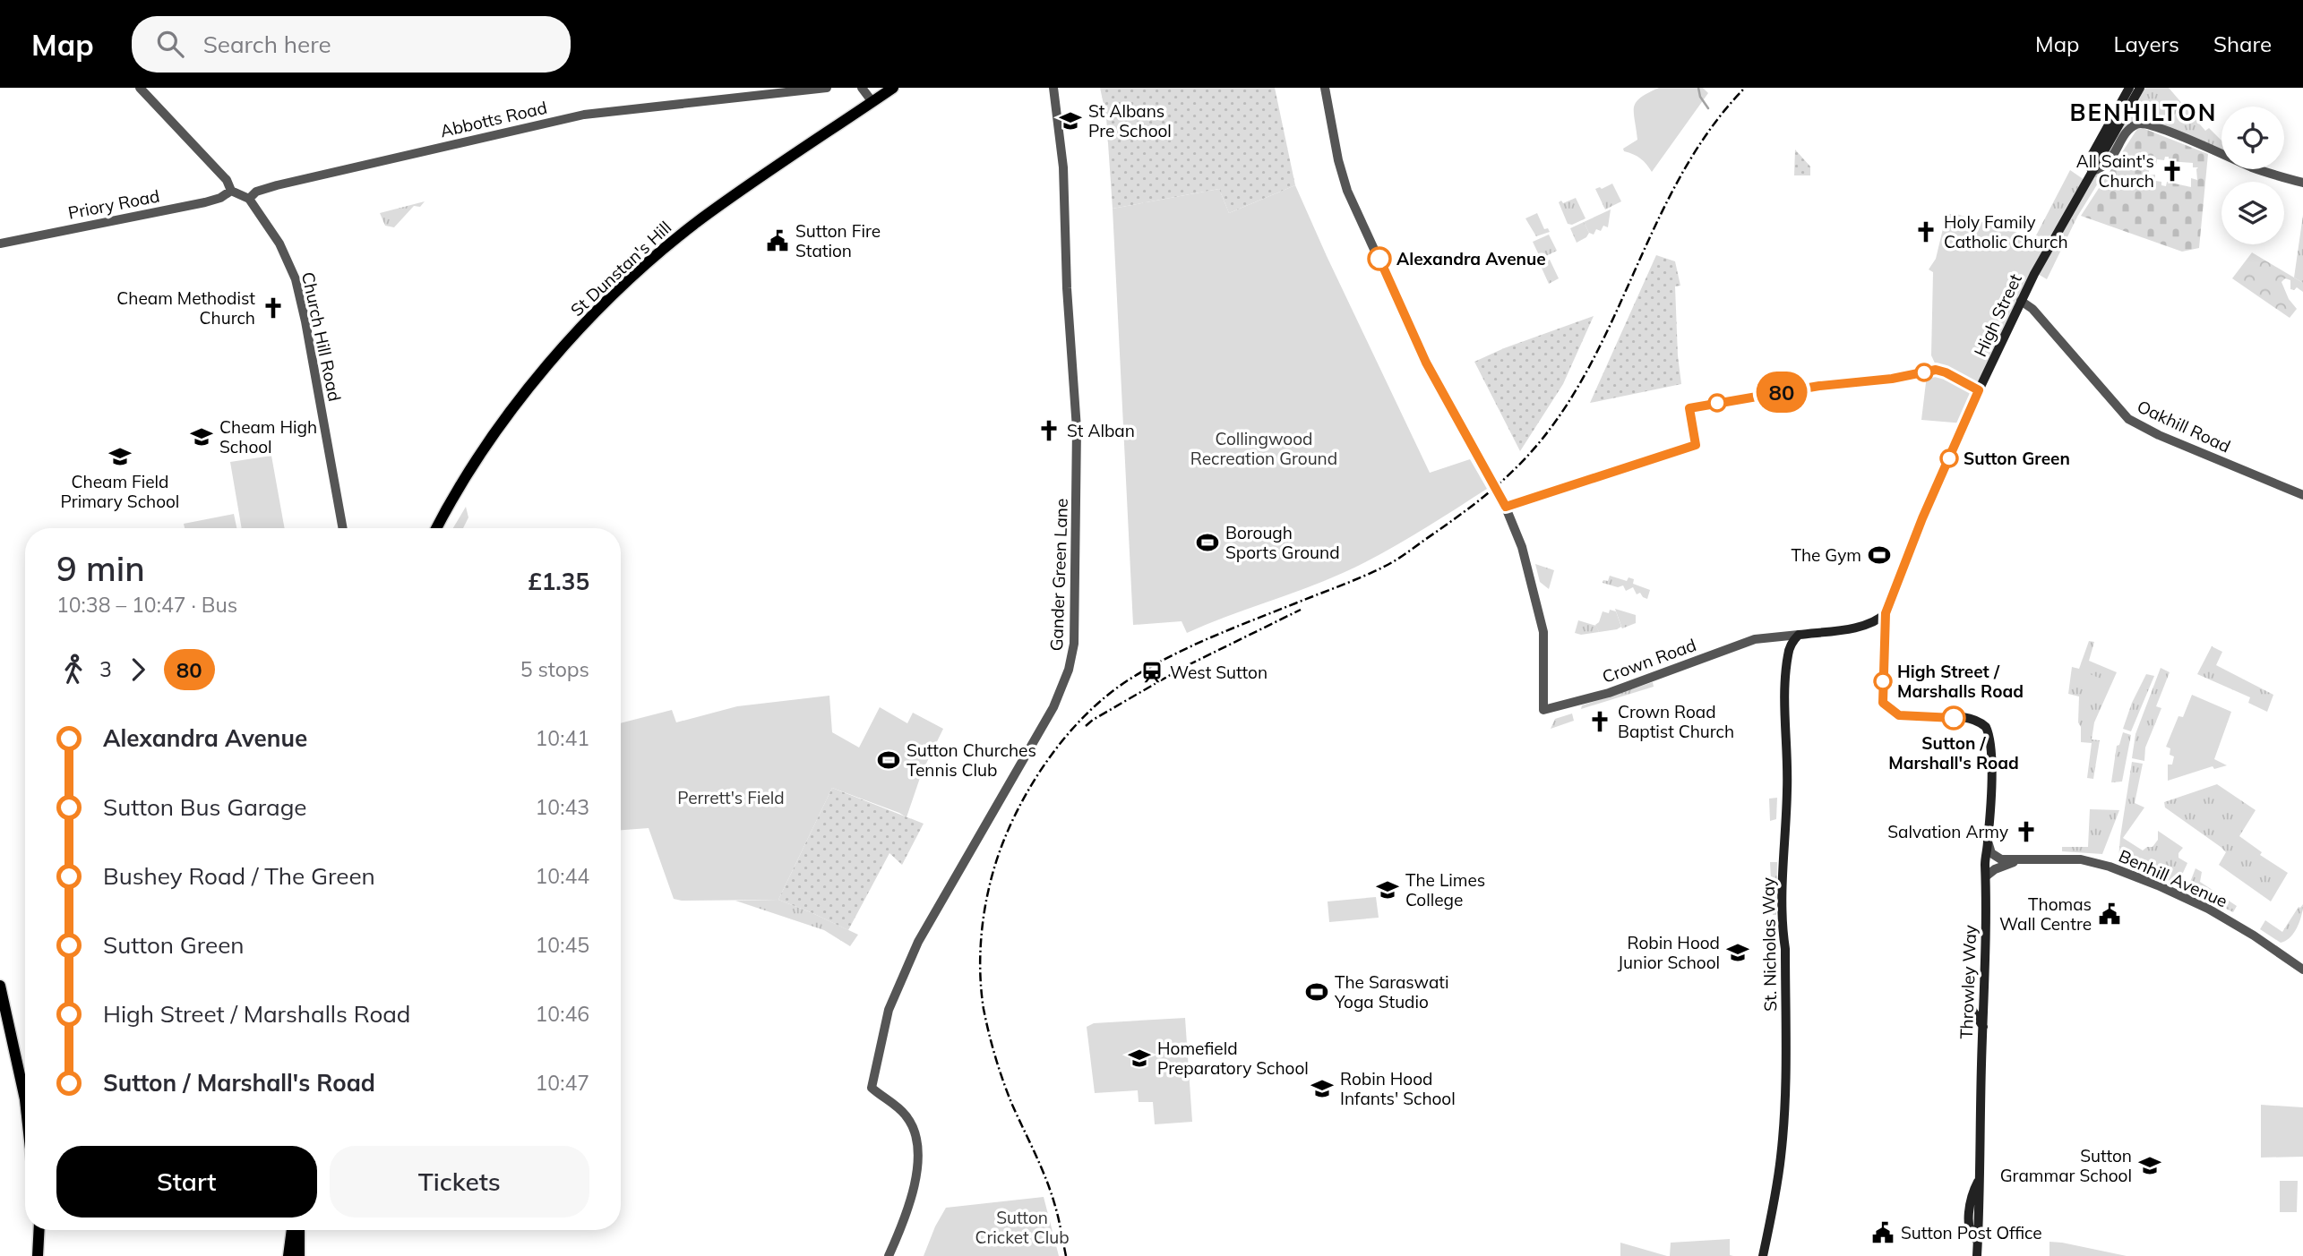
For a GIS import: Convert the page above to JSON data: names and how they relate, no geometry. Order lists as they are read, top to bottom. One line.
{"streets":{"main road":["St Dunstan's Hill","High Street","Crown Road","St. Nicholas Way","Throwley Way"],"street":["Abbotts Road","Priory Road","Church Hill Road","Oakhill Road","Gander Green Lane","Benhill Avenue"]},"crossings":[["Abbotts Road","Church Hill Road"],["High Street","Oakhill Road"],["High Street","Crown Road"],["High Street","Throwley Way"],["Crown Road","St. Nicholas Way"],["Benhill Avenue","Throwley Way"]],"districts":["BENHILTON"],"parks":["Collingwood Recreation Ground","Perrett's Field","Sutton Cricket Club"],"places":{"school or university":["St Albans Pre School","Cheam High School","Cheam Field Primary School","The Limes College","Robin Hood Junior School","Homefield Preparatory School","Robin Hood Infants' School","Sutton Grammar School"],"church":["All Saint's Church","Holy Family Catholic Church","Cheam Methodist Church","St Alban","Crown Road Baptist Church","Salvation Army"],"public building":["Sutton Fire Station","Thomas Wall Centre","Sutton Post Office"],"other":["Alexandra Avenue","Sutton Green","High Street / Marshalls Road","Sutton / Marshall's Road"],"sports":["Borough Sports Ground","The Gym","Sutton Churches Tennis Club","The Saraswati Yoga Studio"],"station":["West Sutton"]},"lines":["bus line 80"],"page":{"header":"Map","search":"Search here","nav":["Map","Layers","Share"],"on_map":"80","heading":["9 min","10:38 – 10:47 · Bus","£1.35"],"legs":["3","80","5 stops"],"list":[{"name":"Alexandra Avenue","value":"10:41"},{"name":"Sutton Bus Garage","value":"10:43"},{"name":"Bushey Road / The Green","value":"10:44"},{"name":"Sutton Green","value":"10:45"},{"name":"High Street / Marshalls Road","value":"10:46"},{"name":"Sutton / Marshall's Road","value":"10:47"}],"buttons":["Start","Tickets"]}}
